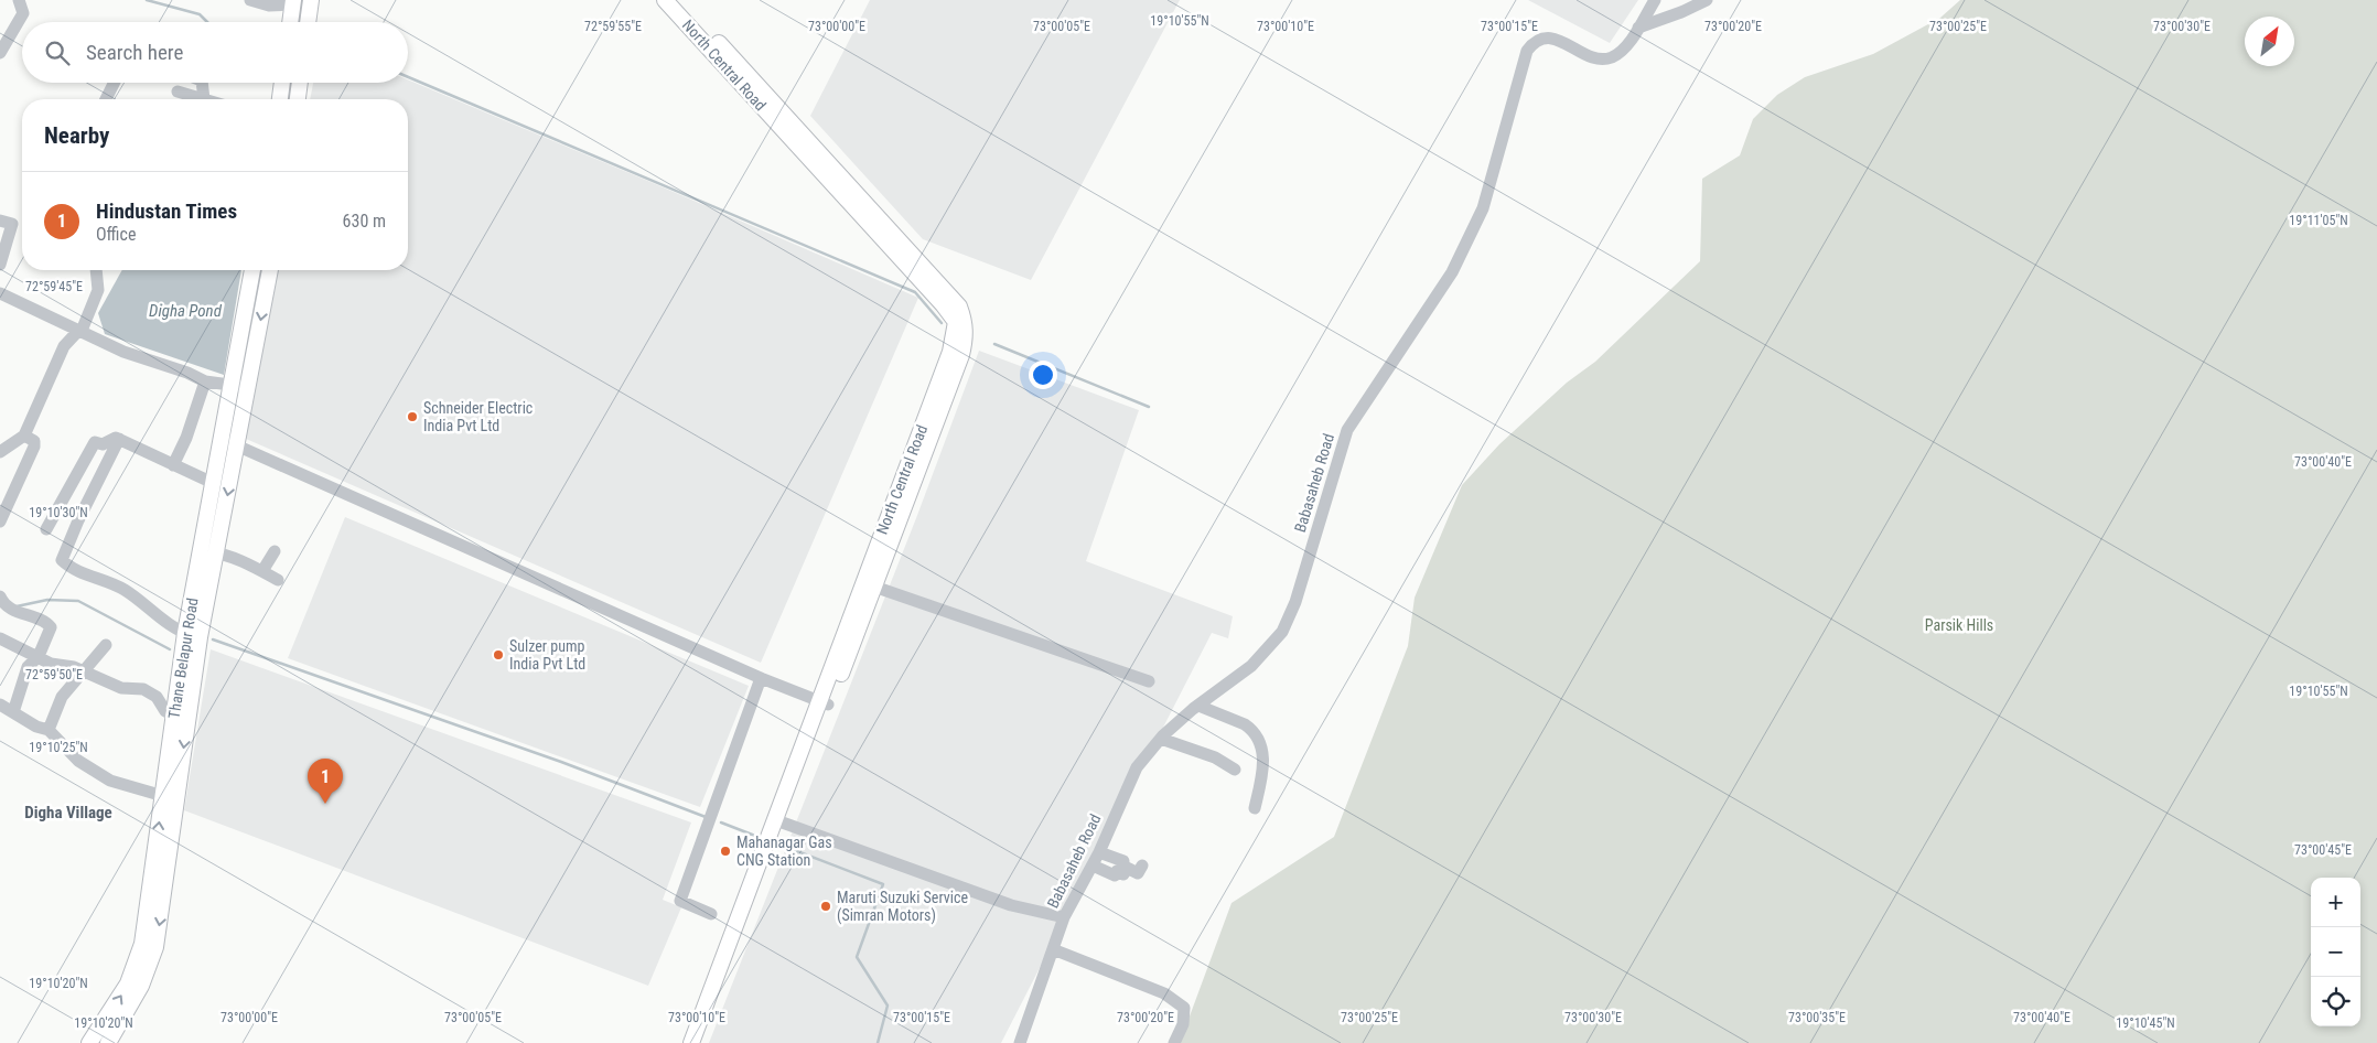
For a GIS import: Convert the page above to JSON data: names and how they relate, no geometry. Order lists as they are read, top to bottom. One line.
{"streets":{"main road":["North Central Road","Thane Belapur Road"],"street":["Babasaheb Road"]},"districts":["Digha Village"],"water":["Digha Pond"],"parks":["Parsik Hills"],"places":["Schneider Electric India Pvt Ltd","Sulzer pump India Pvt Ltd","Mahanagar Gas CNG Station","Maruti Suzuki Service (Simran Motors)"],"north":"top right","page":{"search":"Search here","heading":"Nearby","list":[{"mark":"1","name":"Hindustan Times","note":"Office","value":"630 m"}],"pins":"1","map_buttons":["+","−"]},"coordinates":["19°10'55\"N","72°59'55\"E","73°00'00\"E","73°00'05\"E","73°00'10\"E","73°00'15\"E","73°00'20\"E","73°00'25\"E","73°00'30\"E","19°11'05\"N","72°59'45\"E","73°00'40\"E","19°10'30\"N","72°59'50\"E","19°10'25\"N","73°00'45\"E","19°10'20\"N","73°00'35\"E","19°10'45\"N"]}
